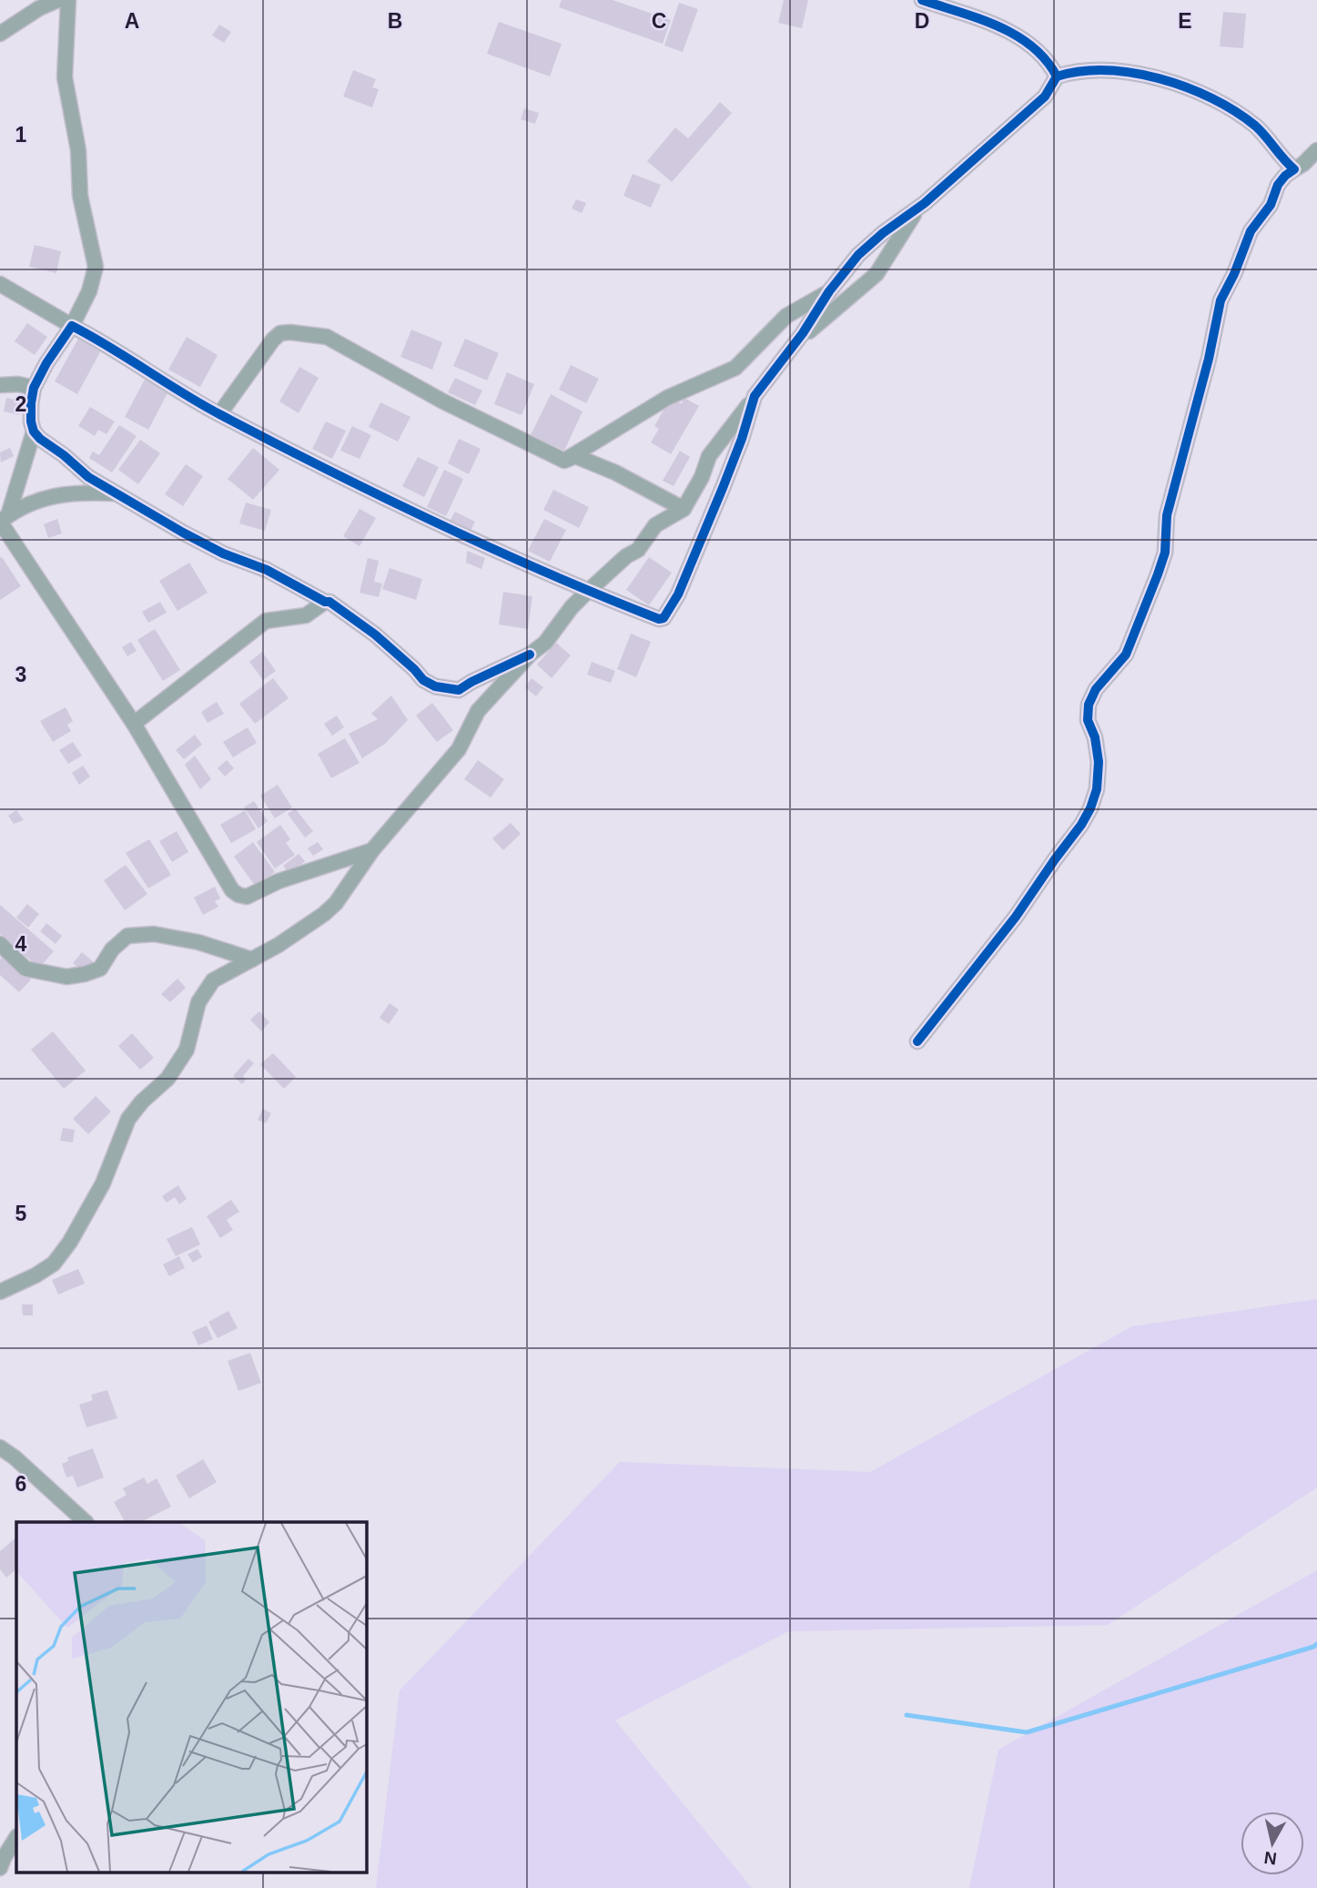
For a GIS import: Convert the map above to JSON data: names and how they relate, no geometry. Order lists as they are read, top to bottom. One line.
{"north":"bottom","grid":{"columns":["A","B","C","D","E"],"rows":["1","2","3","4","5","6"]}}
